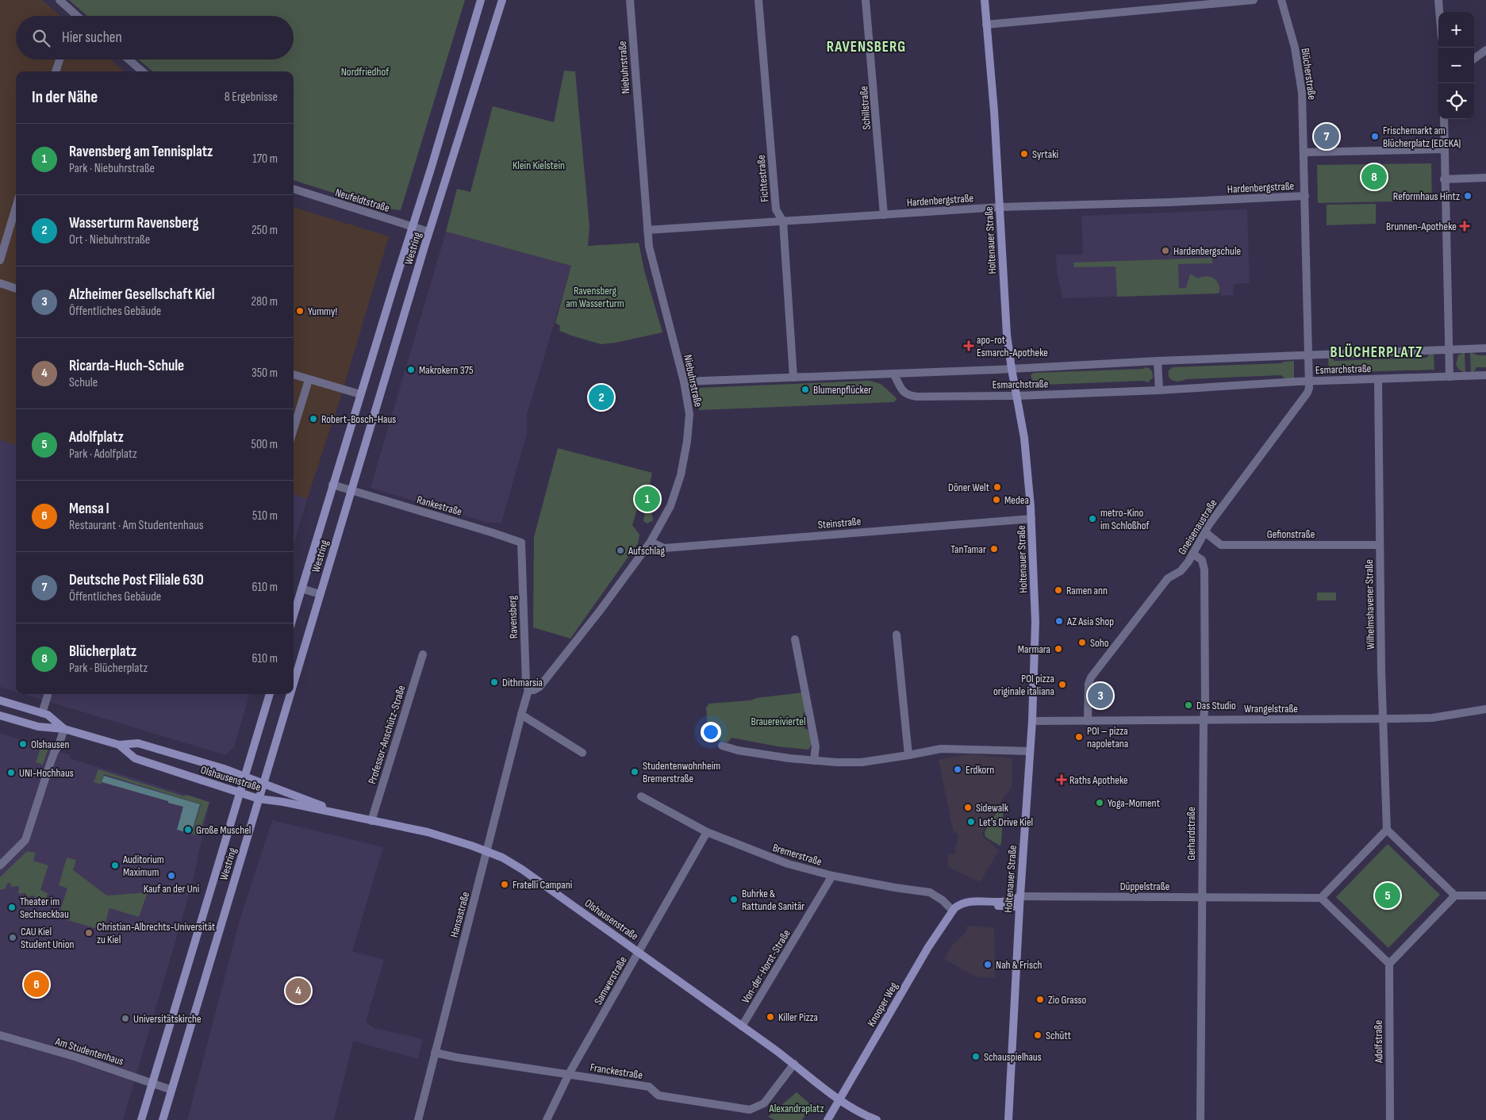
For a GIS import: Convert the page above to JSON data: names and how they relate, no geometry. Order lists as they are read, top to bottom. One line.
{"streets":{"main road":["Holtenauer Straße","Westring","Olshausenstraße","Düppelstraße","Knooper Weg"],"street":["Niebuhrstraße","Blücherstraße","Schillstraße","Fichtestraße","Hardenbergstraße","Neufeldtstraße","Esmarchstraße","Rankestraße","Steinstraße","Gneisenaustraße","Gefionstraße","Wilhelmshavener Straße","Ravensberg","Wrangelstraße","Professor-Anschütz-Straße","Gerhardstraße","Bremerstraße","Hansastraße","Von-der-Horst-Straße","Samwerstraße","Adolfstraße","Am Studentenhaus","Franckestraße"]},"crossings":[["Niebuhrstraße","Hardenbergstraße"],["Niebuhrstraße","Esmarchstraße"],["Niebuhrstraße","Steinstraße"],["Niebuhrstraße","Ravensberg"],["Schillstraße","Hardenbergstraße"],["Fichtestraße","Hardenbergstraße"],["Fichtestraße","Esmarchstraße"],["Hardenbergstraße","Holtenauer Straße"],["Neufeldtstraße","Westring"],["Holtenauer Straße","Esmarchstraße"],["Holtenauer Straße","Steinstraße"],["Holtenauer Straße","Wrangelstraße"],["Holtenauer Straße","Düppelstraße"],["Westring","Rankestraße"],["Westring","Olshausenstraße"],["Westring","Am Studentenhaus"],["Esmarchstraße","Gneisenaustraße"],["Esmarchstraße","Wilhelmshavener Straße"],["Rankestraße","Ravensberg"],["Gneisenaustraße","Gefionstraße"],["Gneisenaustraße","Wrangelstraße"],["Gneisenaustraße","Gerhardstraße"],["Gefionstraße","Wilhelmshavener Straße"],["Wilhelmshavener Straße","Wrangelstraße"],["Wrangelstraße","Gerhardstraße"],["Professor-Anschütz-Straße","Olshausenstraße"],["Olshausenstraße","Hansastraße"],["Olshausenstraße","Von-der-Horst-Straße"],["Olshausenstraße","Samwerstraße"],["Olshausenstraße","Knooper Weg"],["Olshausenstraße","Franckestraße"],["Gerhardstraße","Düppelstraße"],["Bremerstraße","Von-der-Horst-Straße"],["Bremerstraße","Samwerstraße"],["Bremerstraße","Knooper Weg"],["Düppelstraße","Knooper Weg"],["Hansastraße","Franckestraße"],["Samwerstraße","Franckestraße"]],"districts":["RAVENSBERG","BLÜCHERPLATZ"],"parks":["Nordfriedhof","Klein Kielstein","Ravensberg am Wasserturm","Brauereiviertel","Alexandraplatz"],"places":{"other":["Frischemarkt am Blücherplatz (EDEKA)","Syrtaki","Reformhaus Hintz","Hardenbergschule","Yummy!","Makrokern 375","Blumenpflücker","Robert-Bosch-Haus","Döner Welt","Medea","metro-Kino im Schloßhof","TanTamar","Aufschlag","Ramen ann","AZ Asia Shop","Soho","Marmara","Dithmarsia","POI pizza originale italiana","Das Studio","POI – pizza napoletana","Olshausen","Erdkorn","Studentenwohnheim Bremerstraße","UNI-Hochhaus","Yoga-Moment","Sidewalk","Let's Drive Kiel","Große Muschel","Auditorium Maximum","Kauf an der Uni","Fratelli Campani","Buhrke & Rattunde Sanitär","Theater im Sechseckbau","Christian-Albrechts-Universität zu Kiel","CAU Kiel Student Union","Nah & Frisch","Zio Grasso","Killer Pizza","Universitätskirche","Schütt","Schauspielhaus"],"health":["Brunnen-Apotheke","apo-rot Esmarch-Apotheke","Raths Apotheke"]},"page":{"map_buttons":["+","−"],"search":"Hier suchen","heading":["In der Nähe","8 Ergebnisse"],"pins":["7","8","2","1","3","5","6","4"],"list":[{"mark":"1","name":"Ravensberg am Tennisplatz","note":"Park · Niebuhrstraße","value":"170 m"},{"mark":"2","name":"Wasserturm Ravensberg","note":"Ort · Niebuhrstraße","value":"250 m"},{"mark":"3","name":"Alzheimer Gesellschaft Kiel","note":"Öffentliches Gebäude","value":"280 m"},{"mark":"4","name":"Ricarda-Huch-Schule","note":"Schule","value":"350 m"},{"mark":"5","name":"Adolfplatz","note":"Park · Adolfplatz","value":"500 m"},{"mark":"6","name":"Mensa I","note":"Restaurant · Am Studentenhaus","value":"510 m"},{"mark":"7","name":"Deutsche Post Filiale 630","note":"Öffentliches Gebäude","value":"610 m"},{"mark":"8","name":"Blücherplatz","note":"Park · Blücherplatz","value":"610 m"}]}}
